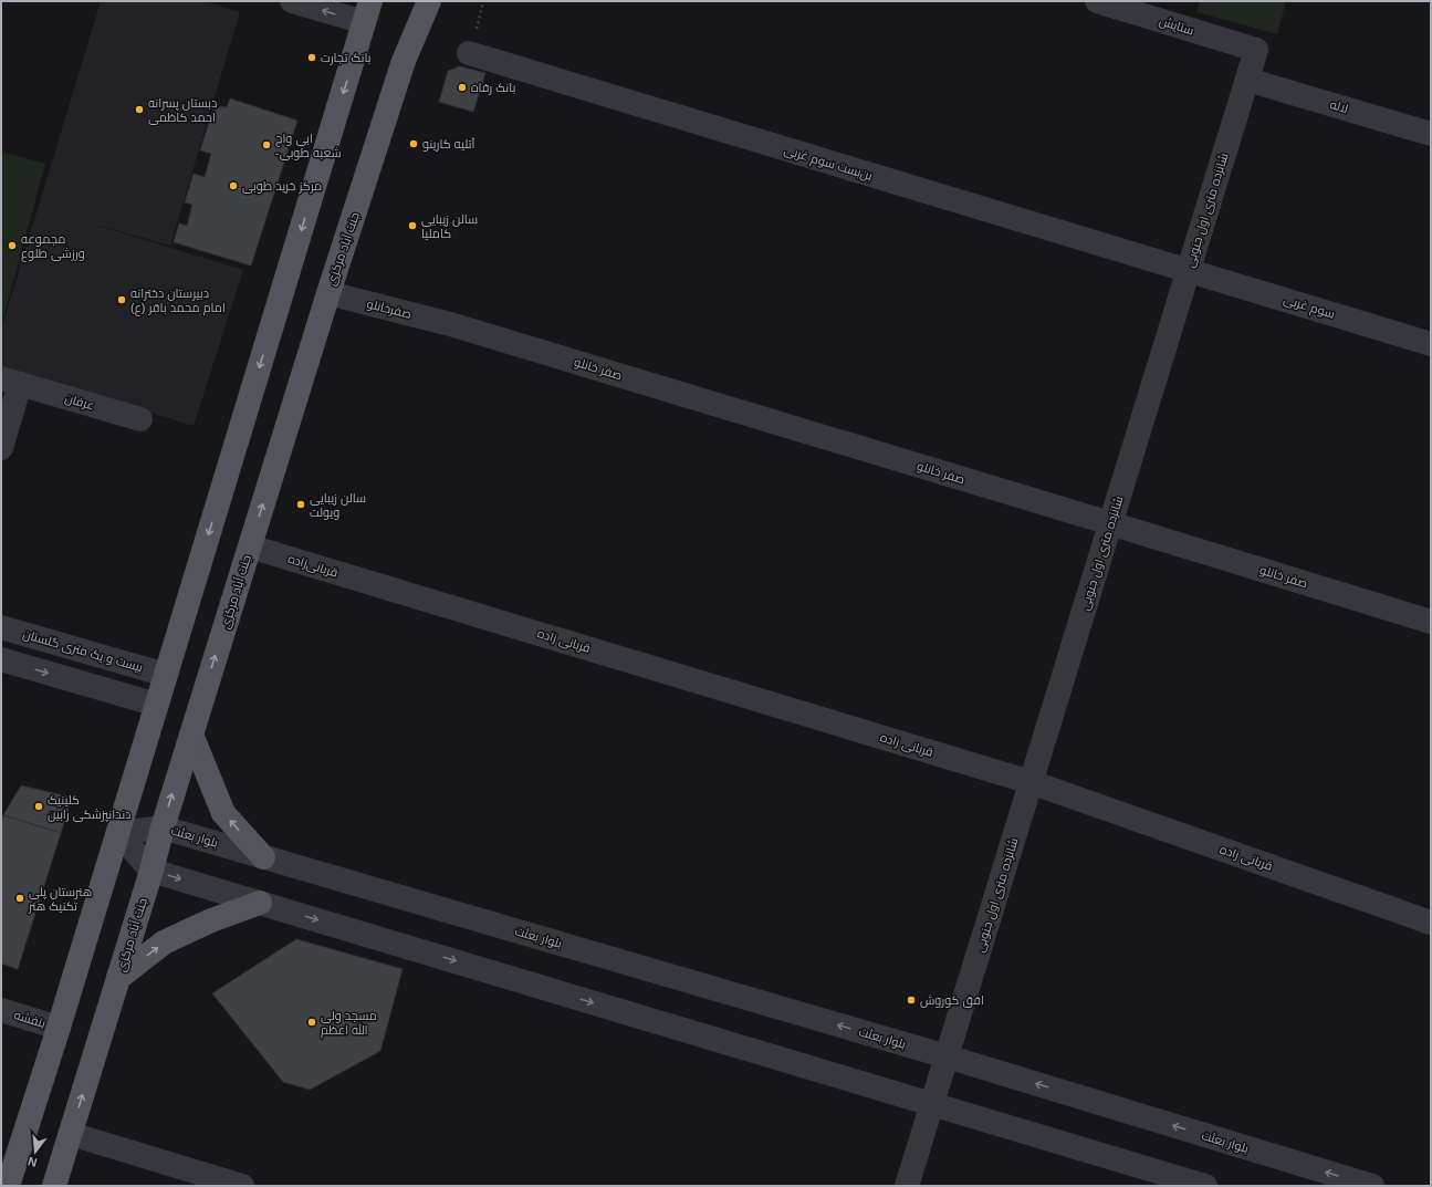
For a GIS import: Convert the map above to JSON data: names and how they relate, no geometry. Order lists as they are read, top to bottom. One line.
{"streets":{"main road":["جنت آباد مرکزی"],"street":["ستایش","لاله","بن‌بست سوم غربی","شانزده متری اول جنوبی","سوم غربی","صفرخانلو","صفر خانلو","عرفان","قربانی‌زاده","قربانی زاده","بیست و یک متری گلستان","بلوار بعثت","بنفشه"]},"crossings":[["ستایش","شانزده متری اول جنوبی"],["لاله","شانزده متری اول جنوبی"],["بن‌بست سوم غربی","شانزده متری اول جنوبی"],["بن‌بست سوم غربی","سوم غربی"],["شانزده متری اول جنوبی","سوم غربی"],["شانزده متری اول جنوبی","صفر خانلو"],["شانزده متری اول جنوبی","قربانی زاده"],["شانزده متری اول جنوبی","بلوار بعثت"],["جنت آباد مرکزی","صفرخانلو"],["جنت آباد مرکزی","قربانی‌زاده"],["جنت آباد مرکزی","بلوار بعثت"],["صفرخانلو","صفر خانلو"],["قربانی‌زاده","قربانی زاده"]],"places":["بانک تجارت","بانک رفاه","دبستان پسرانه احمد کاظمی","آتلیه کارینو","ابی واچ -شعبه طوبی","مرکز خرید طوبی","سالن زیبایی کاملیا","مجموعه ورزشی طلوع","دبیرستان دخترانه امام محمد باقر (ع)","سالن زیبایی ویولت","کلینیک دندانپزشکی رابین","هنرستان پلی تکنیک هنر","افق کوروش","مسجد ولی الله اعظم"],"north":"bottom"}
